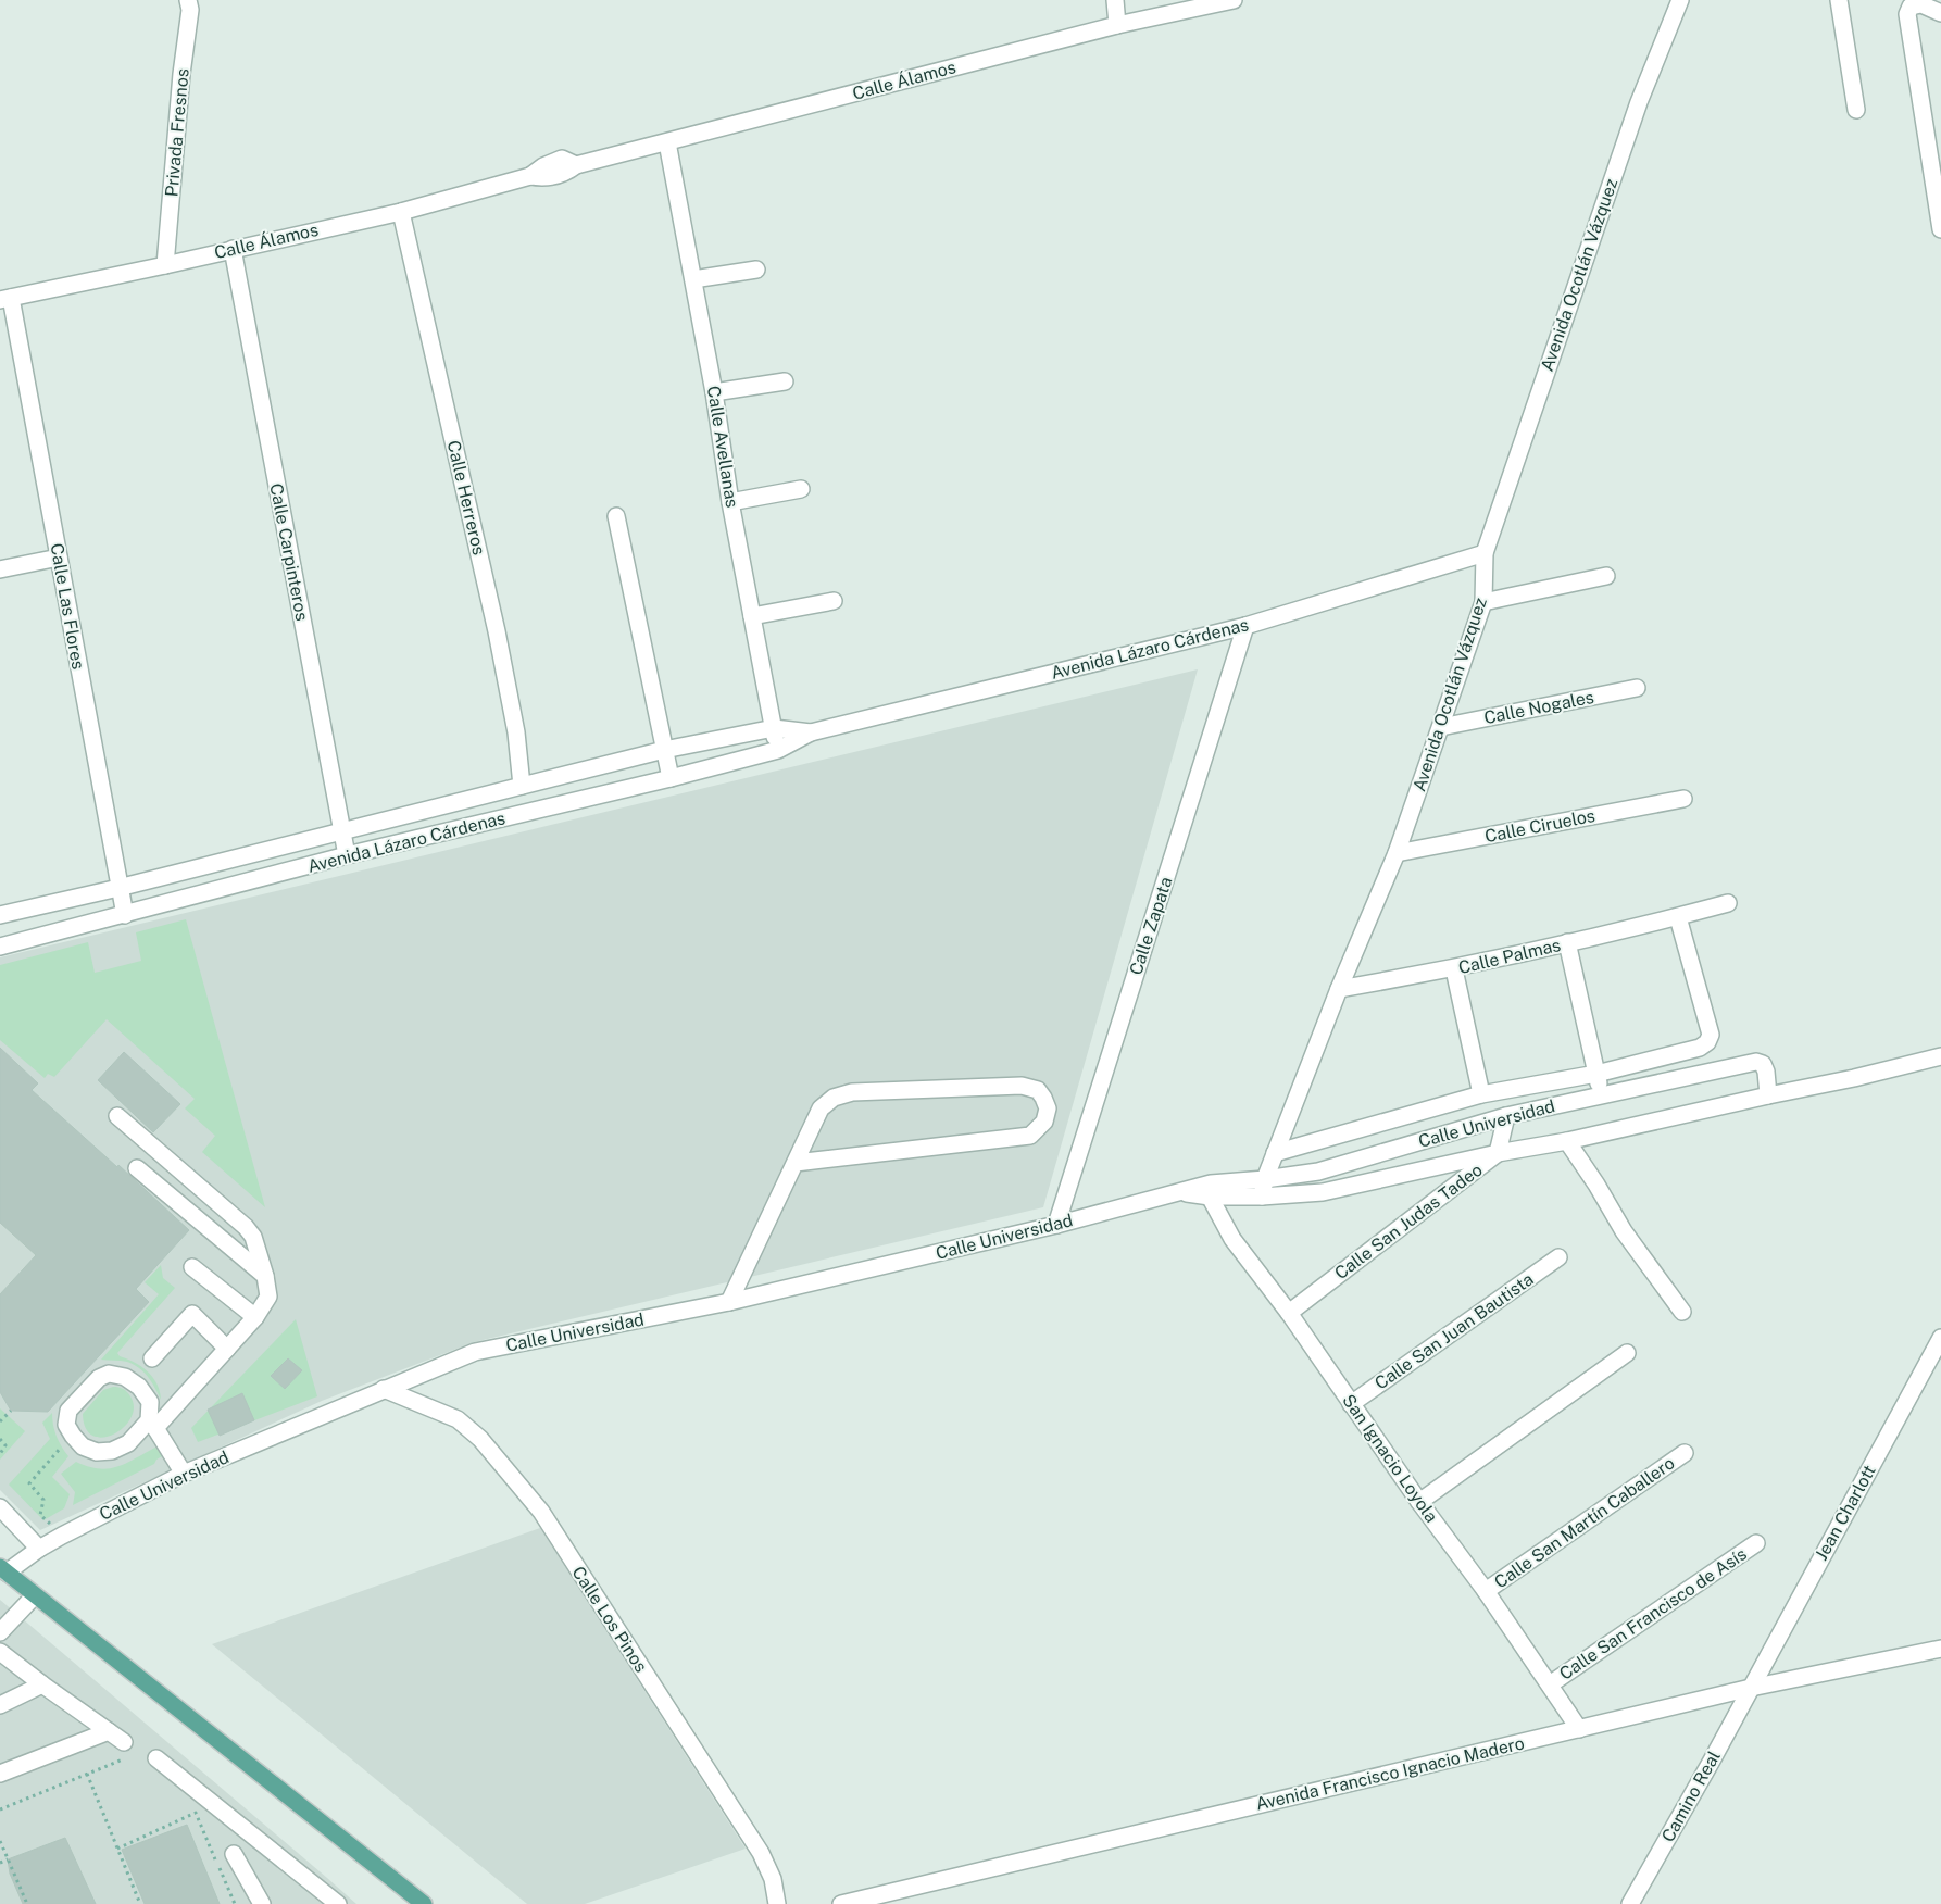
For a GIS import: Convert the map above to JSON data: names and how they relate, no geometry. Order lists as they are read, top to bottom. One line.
{"streets":{"street":["Calle Álamos","Privada Fresnos","Avenida Ocotlán Vázquez","Calle Avellanas","Calle Herreros","Calle Carpinteros","Calle Las Flores","Avenida Lázaro Cárdenas","Calle Nogales","Calle Ciruelos","Calle Zapata","Calle Palmas","Calle Universidad","Calle San Judas Tadeo","Calle San Juan Bautista","San Ignacio Loyola","Jean Charlott","Calle San Martín Caballero","Calle San Francisco de Asís","Calle Los Pinos","Avenida Francisco Ignacio Madero","Camino Real"]},"crossings":[["Calle Álamos","Privada Fresnos"],["Calle Álamos","Calle Avellanas"],["Calle Álamos","Calle Herreros"],["Calle Álamos","Calle Carpinteros"],["Calle Álamos","Calle Las Flores"],["Avenida Ocotlán Vázquez","Avenida Lázaro Cárdenas"],["Avenida Ocotlán Vázquez","Calle Nogales"],["Avenida Ocotlán Vázquez","Calle Ciruelos"],["Avenida Ocotlán Vázquez","Calle Palmas"],["Avenida Ocotlán Vázquez","Calle Universidad"],["Calle Avellanas","Avenida Lázaro Cárdenas"],["Calle Herreros","Avenida Lázaro Cárdenas"],["Calle Carpinteros","Avenida Lázaro Cárdenas"],["Calle Las Flores","Avenida Lázaro Cárdenas"],["Avenida Lázaro Cárdenas","Calle Zapata"],["Calle Zapata","Calle Universidad"],["Calle Universidad","Calle San Judas Tadeo"],["Calle Universidad","San Ignacio Loyola"],["Calle Universidad","Calle Los Pinos"],["Calle San Judas Tadeo","San Ignacio Loyola"],["Calle San Juan Bautista","San Ignacio Loyola"],["San Ignacio Loyola","Calle San Martín Caballero"],["San Ignacio Loyola","Calle San Francisco de Asís"],["San Ignacio Loyola","Avenida Francisco Ignacio Madero"],["Jean Charlott","Avenida Francisco Ignacio Madero"],["Jean Charlott","Camino Real"],["Avenida Francisco Ignacio Madero","Camino Real"]]}
